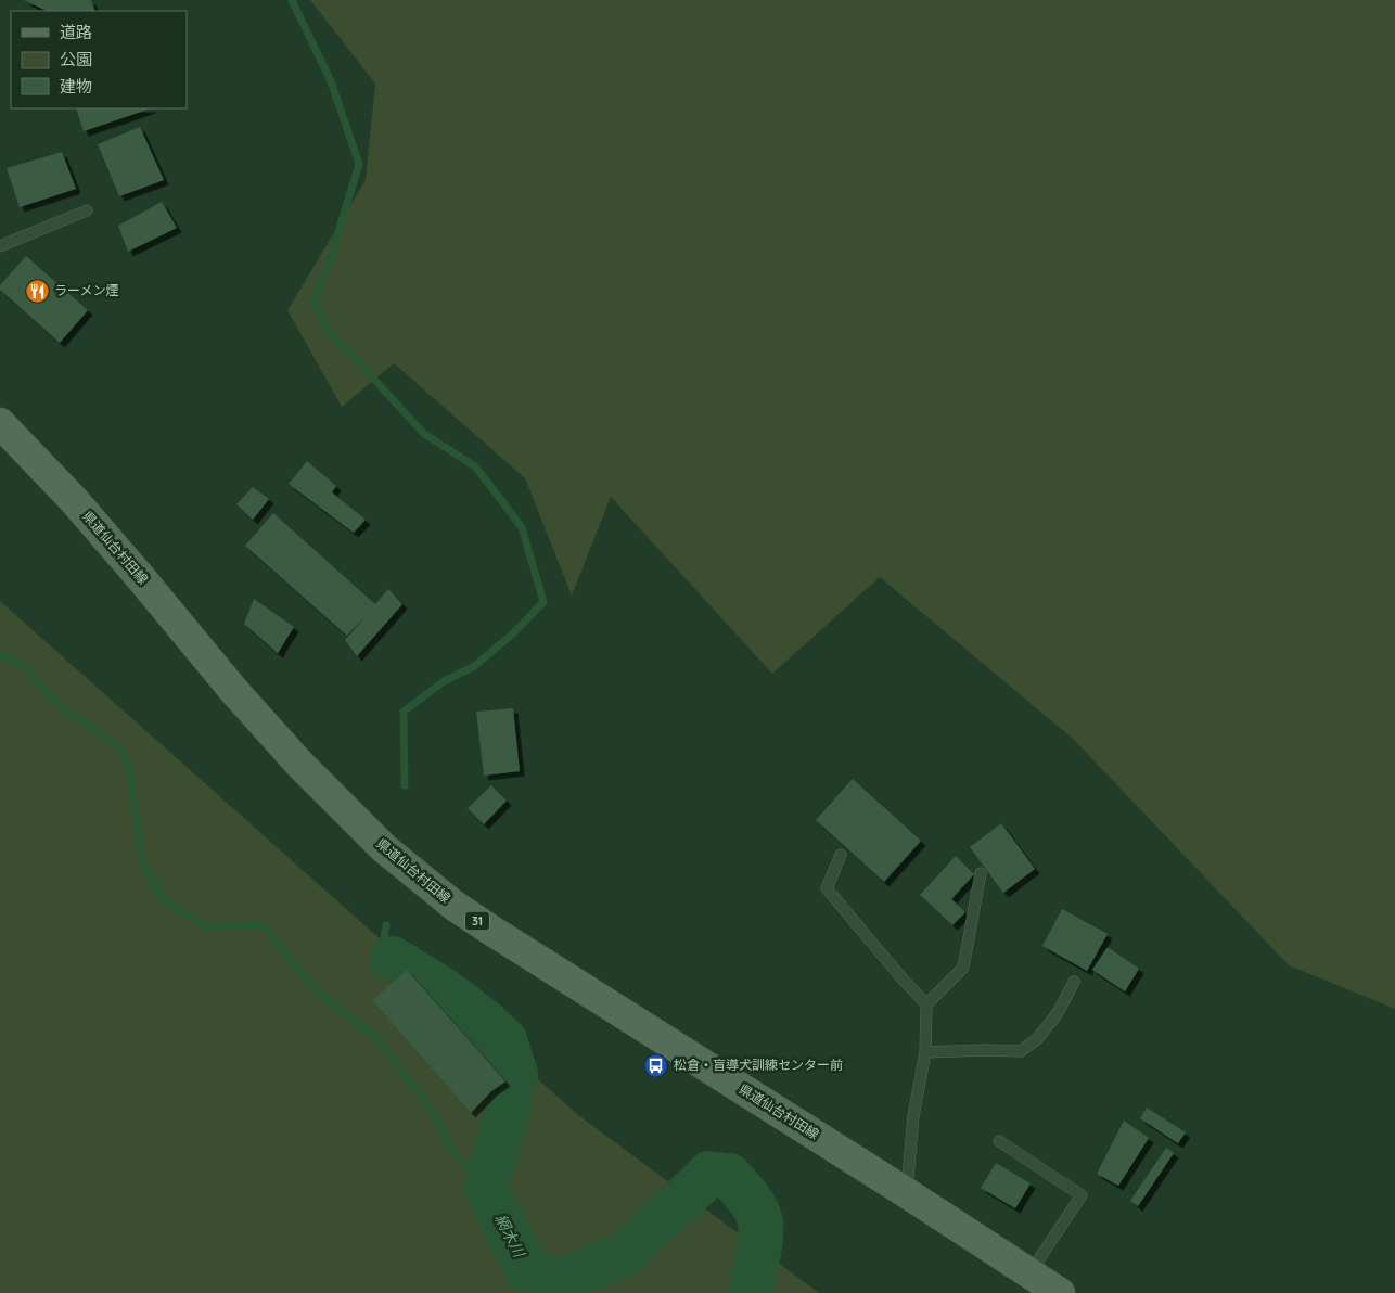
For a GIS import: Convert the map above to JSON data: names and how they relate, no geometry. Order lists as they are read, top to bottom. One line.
{"streets":{"main road":["県道仙台村田線","31"]},"water":["網木川"],"places":{"restaurant":["ラーメン煙"],"bus stop":["松倉・盲導犬訓練センター前"]},"legend":["道路","公園","建物"]}
